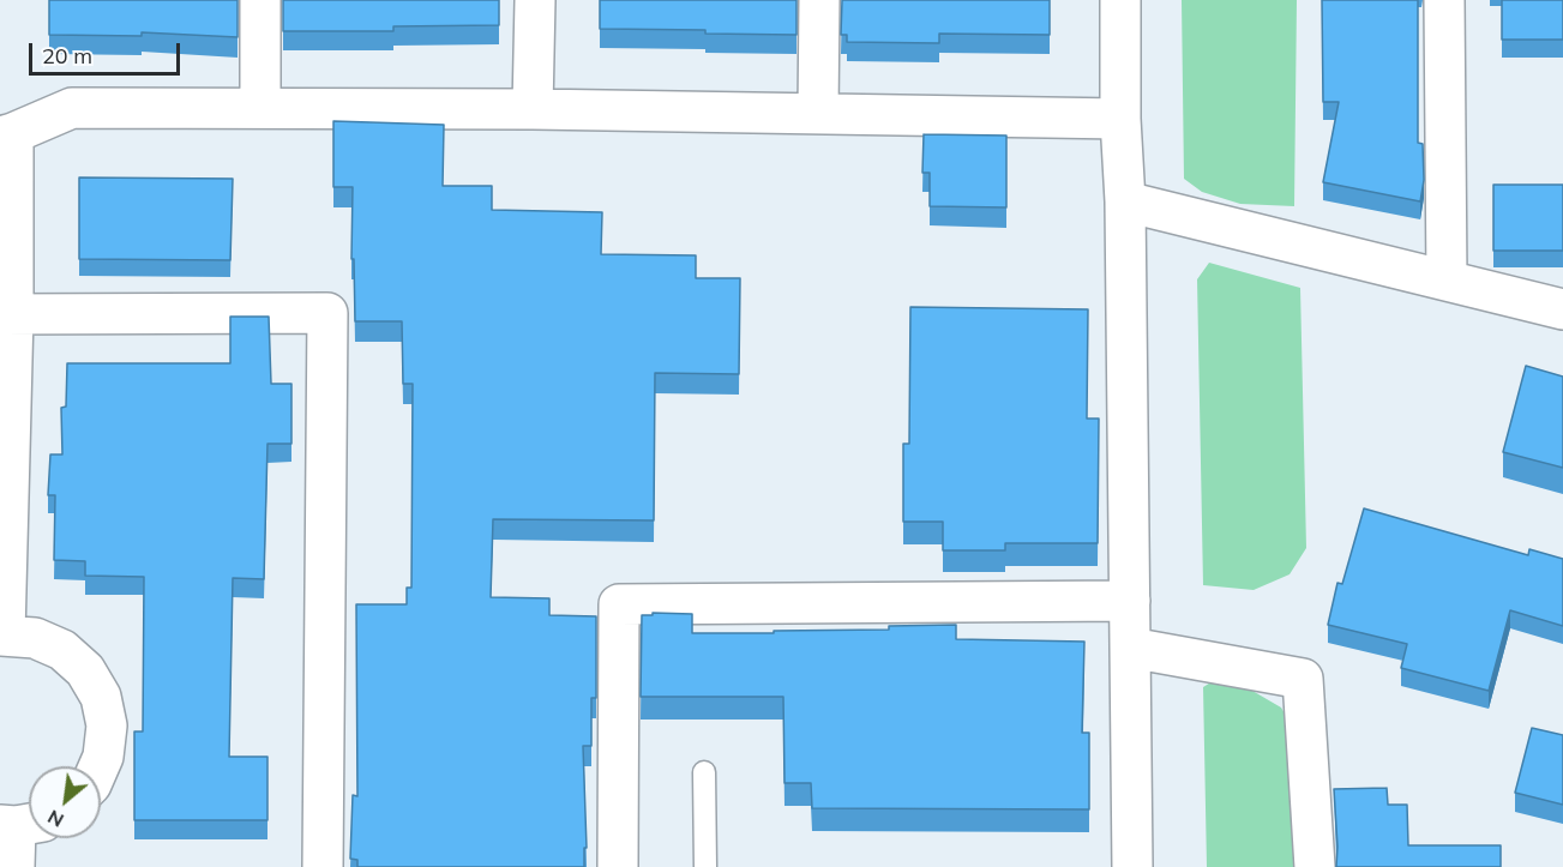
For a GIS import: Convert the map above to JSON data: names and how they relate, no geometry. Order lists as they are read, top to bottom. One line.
{"scale_bar":"20 m","north":"bottom left"}
